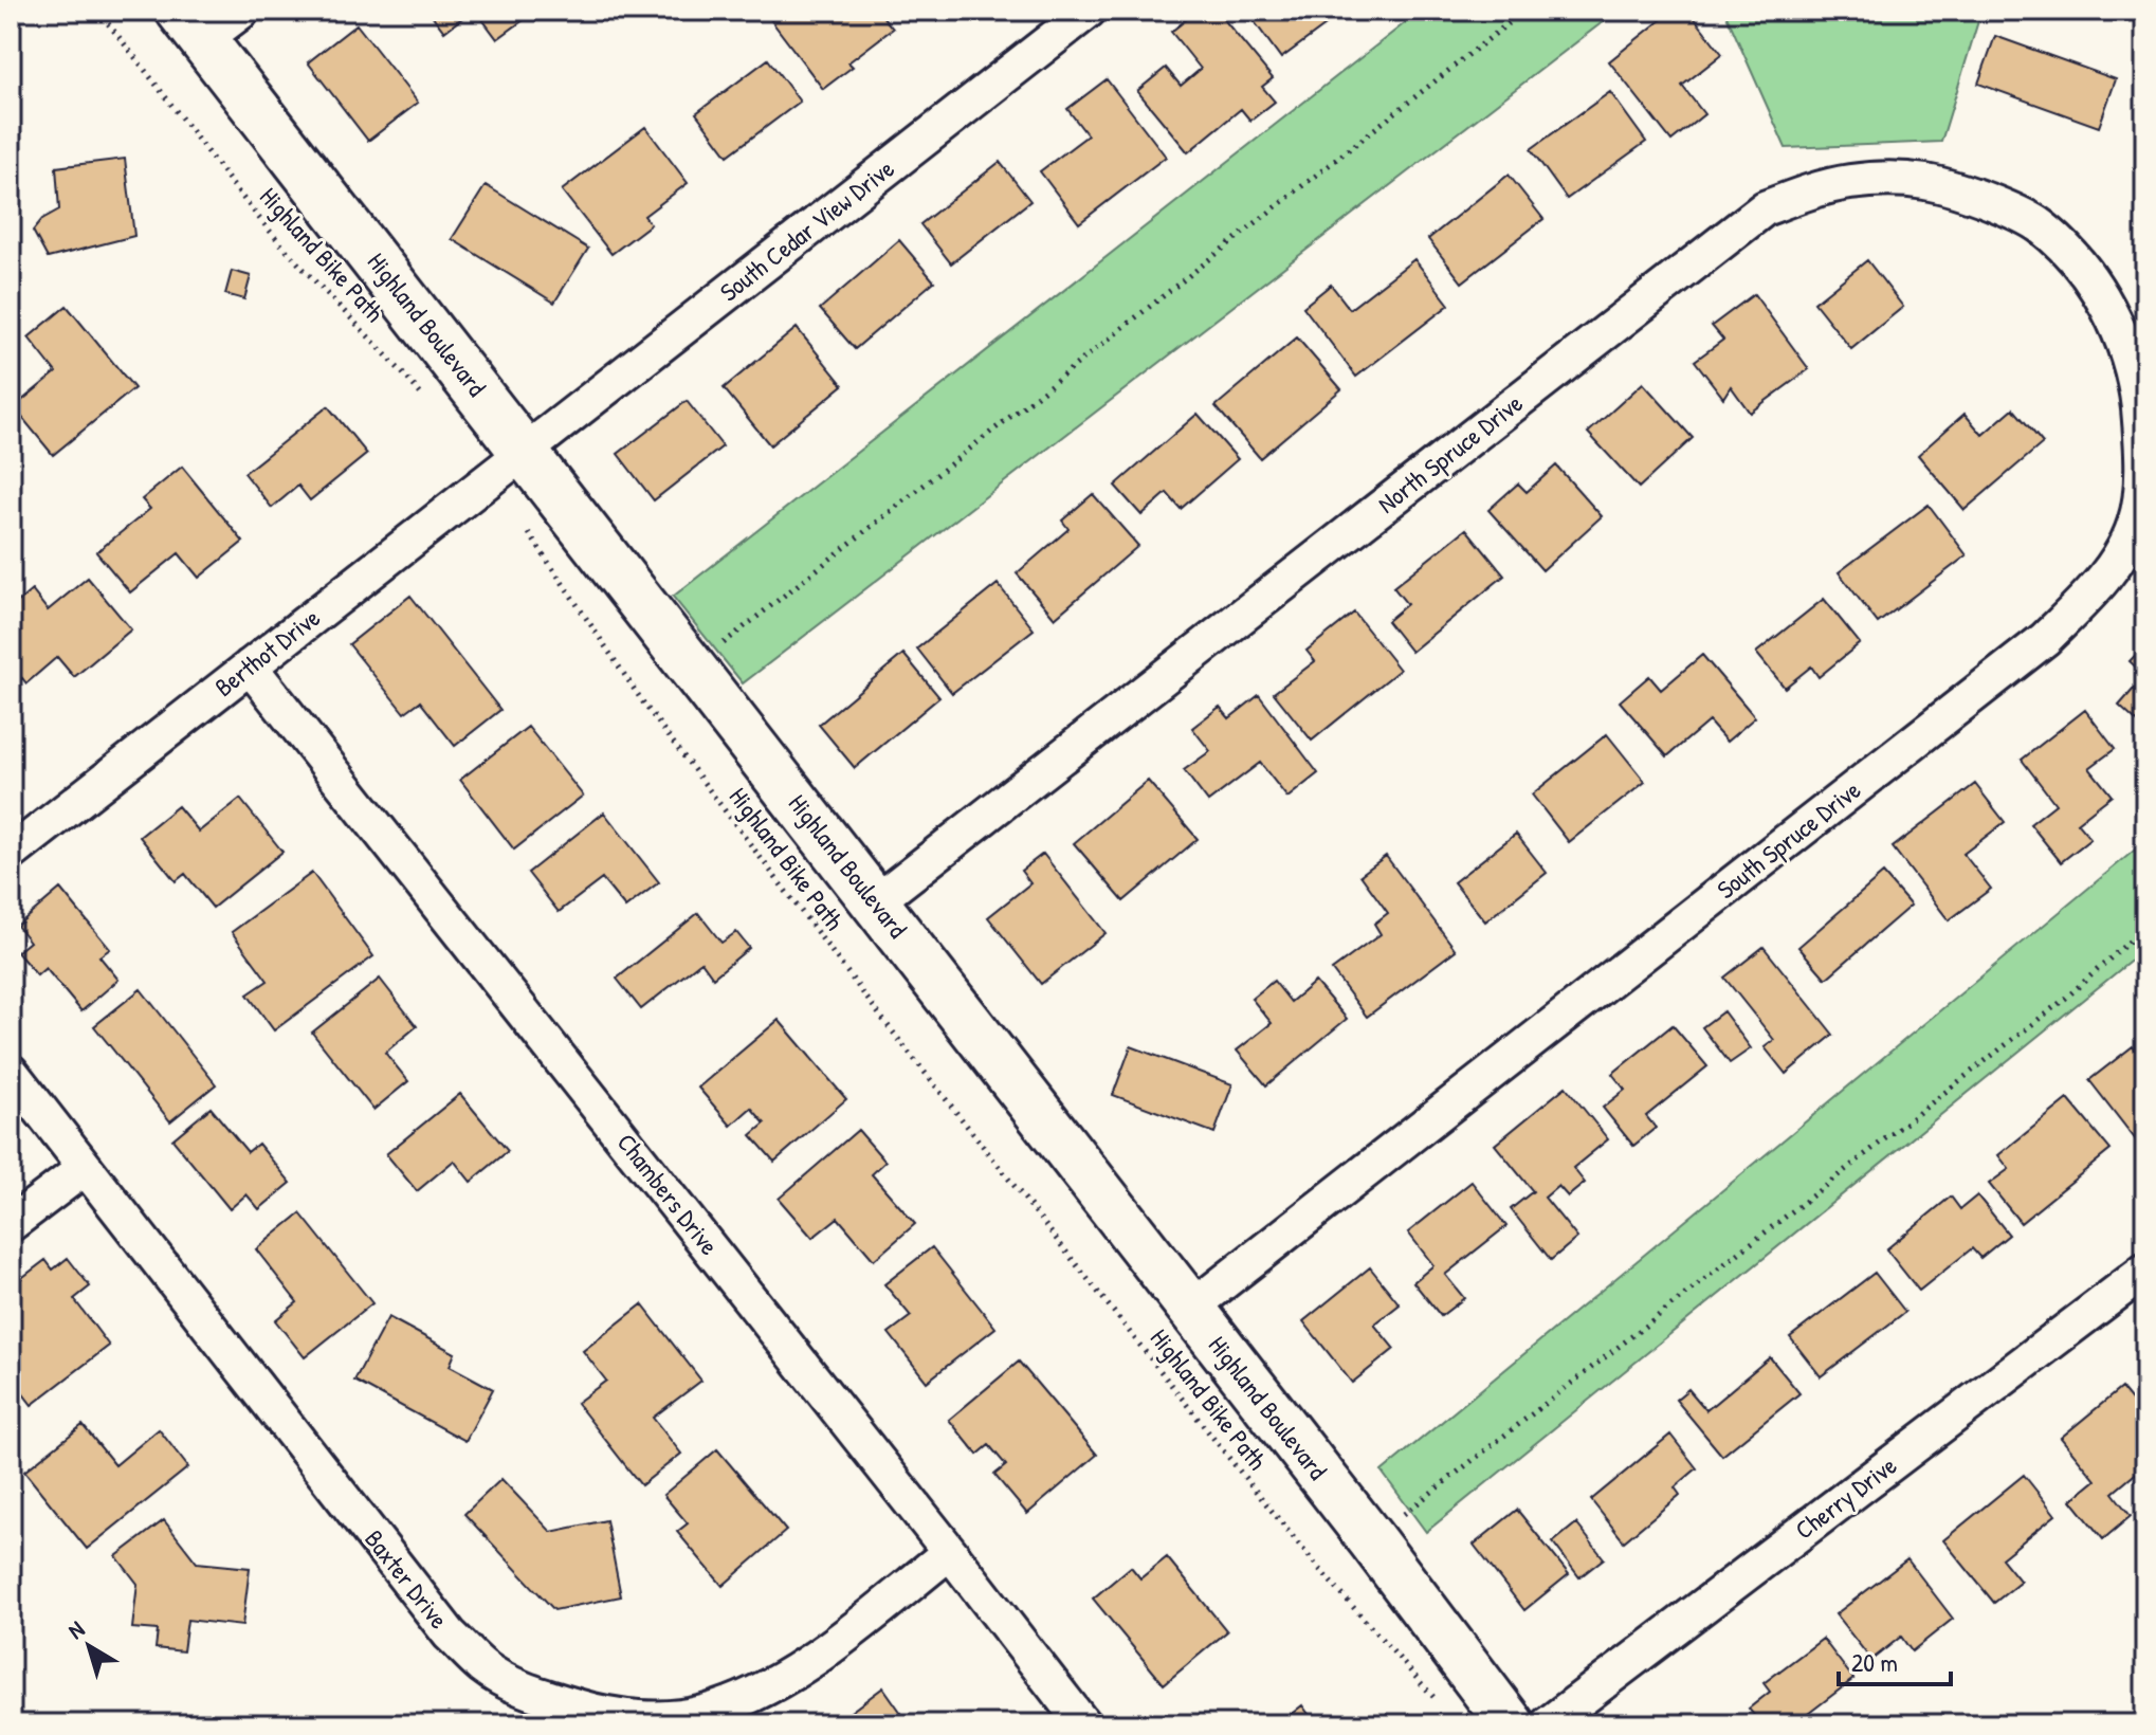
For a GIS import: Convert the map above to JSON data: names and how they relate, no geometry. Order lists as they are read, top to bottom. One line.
{"streets":{"main road":["Highland Boulevard"],"street":["South Cedar View Drive","North Spruce Drive","Berthot Drive","South Spruce Drive","Chambers Drive","Cherry Drive","Baxter Drive"],"path":["Highland Bike Path"]},"crossings":[["South Cedar View Drive","Highland Bike Path"],["South Cedar View Drive","Highland Boulevard"],["South Cedar View Drive","Berthot Drive"],["Highland Bike Path","Highland Boulevard"],["Highland Bike Path","Berthot Drive"],["Highland Boulevard","North Spruce Drive"],["Highland Boulevard","Berthot Drive"],["Highland Boulevard","South Spruce Drive"],["North Spruce Drive","South Spruce Drive"],["Berthot Drive","Chambers Drive"],["Chambers Drive","Baxter Drive"]],"scale_bar":"20 m","north":"top left"}
